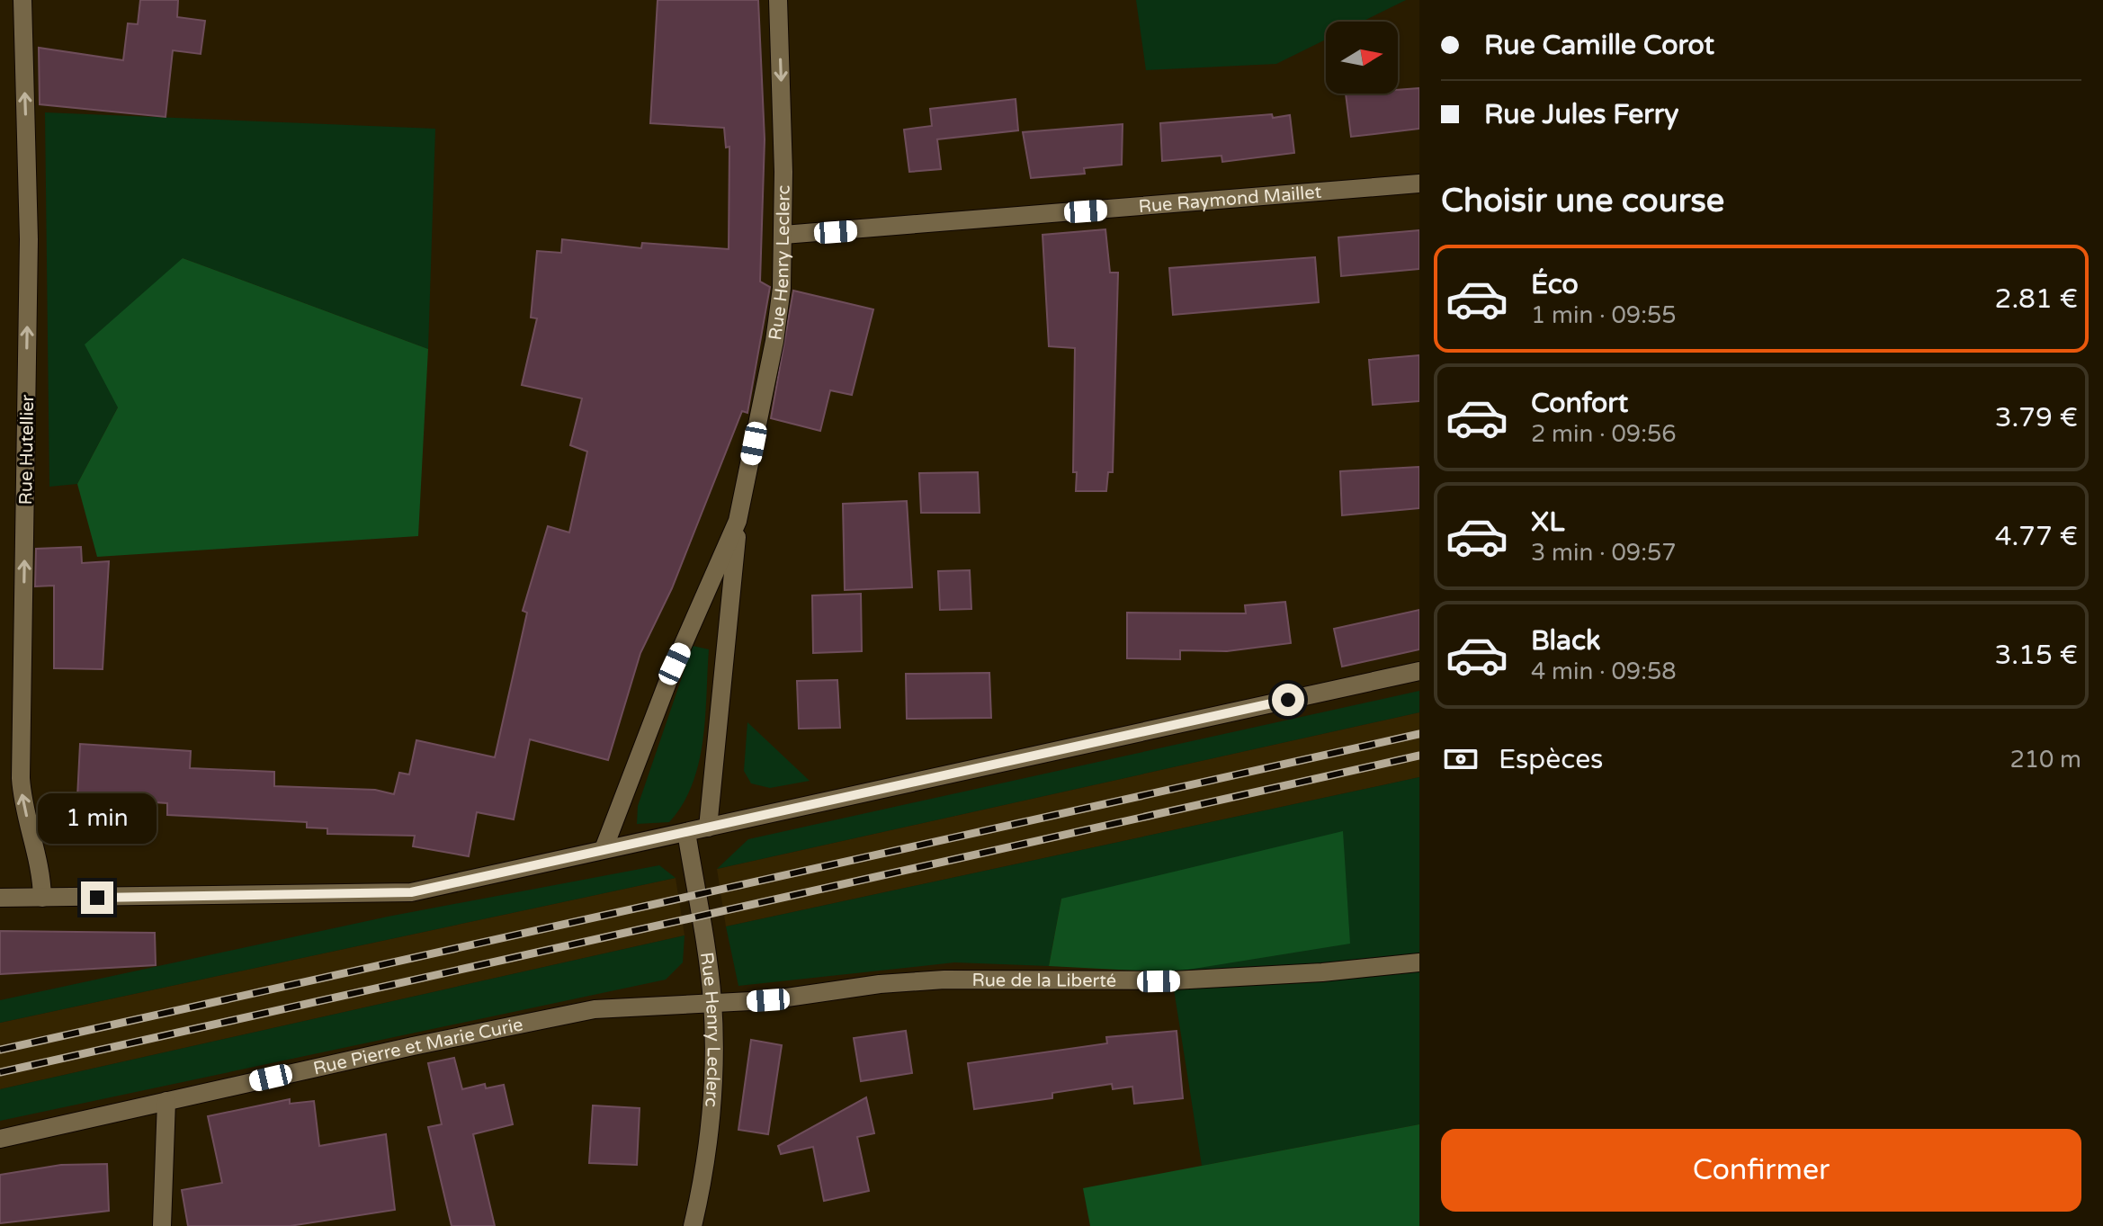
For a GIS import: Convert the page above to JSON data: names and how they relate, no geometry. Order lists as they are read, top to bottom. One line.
{"streets":{"street":["Rue Raymond Maillet","Rue Henry Leclerc","Rue Hutellier","Rue de la Liberté","Rue Pierre et Marie Curie"]},"crossings":[["Rue Raymond Maillet","Rue Henry Leclerc"],["Rue Henry Leclerc","Rue de la Liberté"],["Rue Henry Leclerc","Rue Pierre et Marie Curie"],["Rue de la Liberté","Rue Pierre et Marie Curie"]],"one_way":["Rue Hutellier"],"north":"right","page":{"banner":["Rue Camille Corot","Rue Jules Ferry"],"heading":"Choisir une course","list":[{"name":"Éco","note":"1 min · 09:55","value":"2.81 €"},{"name":"Confort","note":"2 min · 09:56","value":"3.79 €"},{"name":"XL","note":"3 min · 09:57","value":"4.77 €"},{"name":"Black","note":"4 min · 09:58","value":"3.15 €"}],"pay":["Espèces","210 m"],"bubble":"1 min","buttons":"Confirmer"}}
